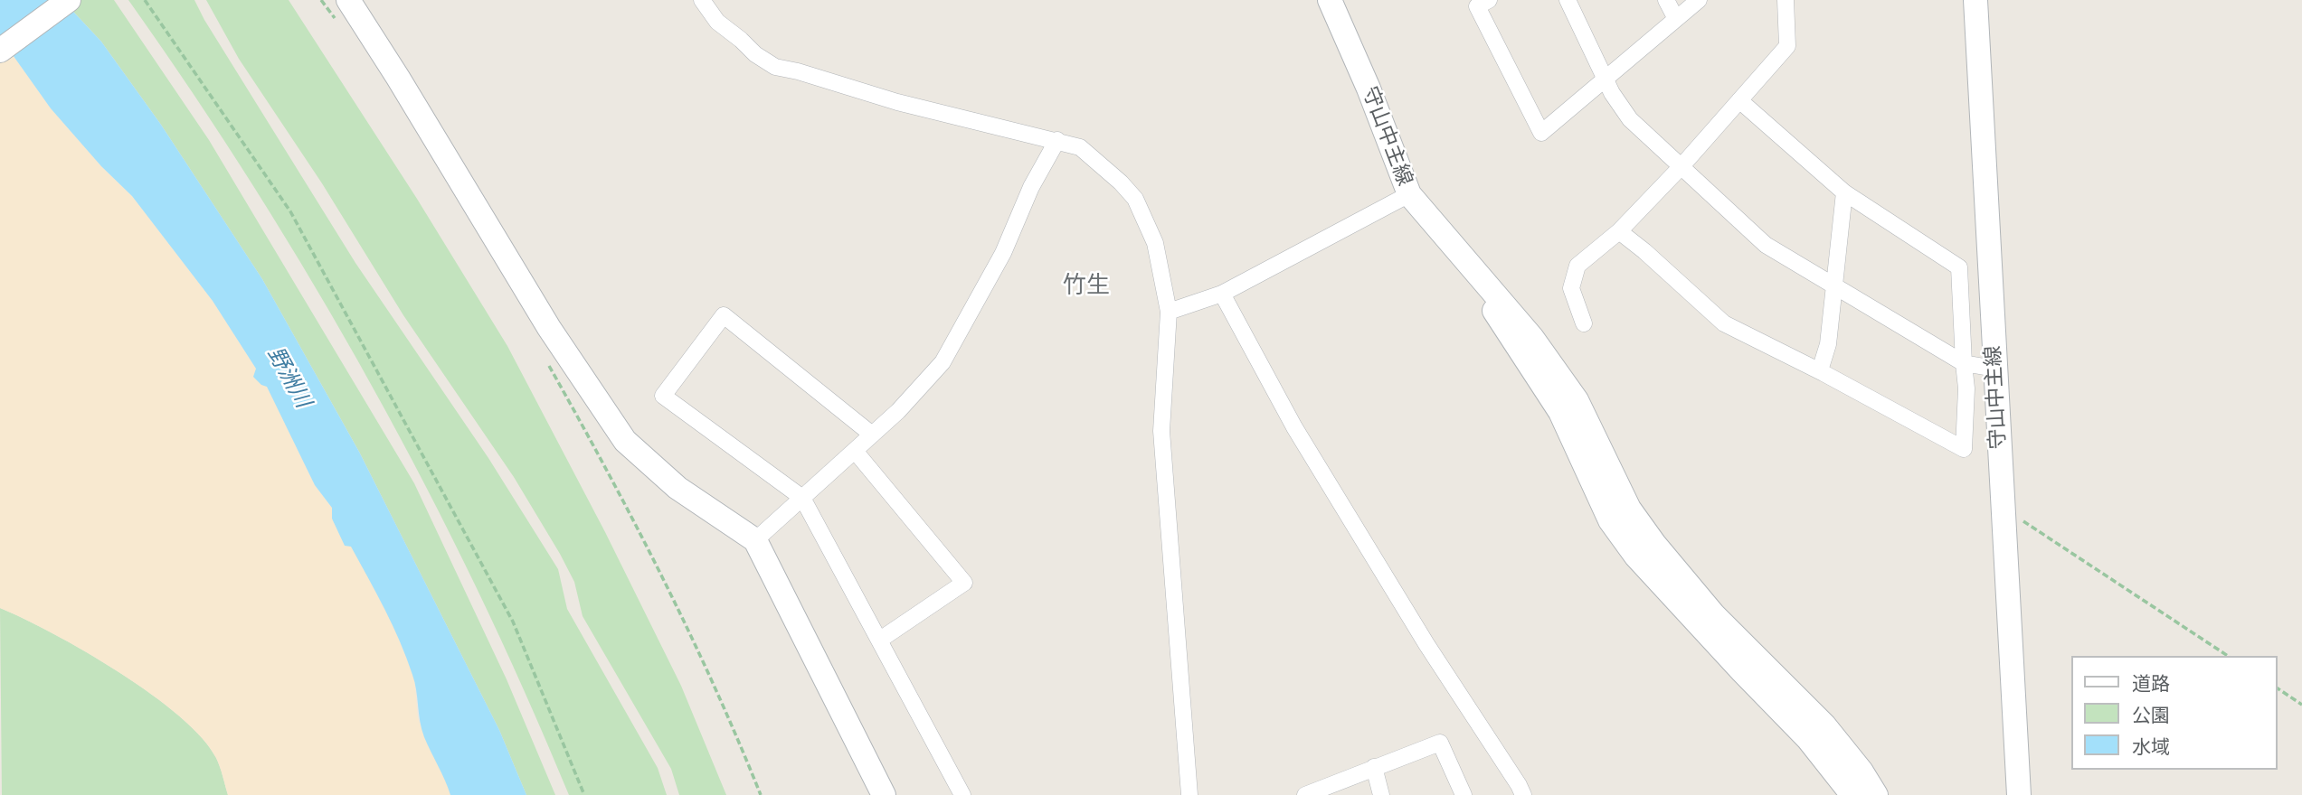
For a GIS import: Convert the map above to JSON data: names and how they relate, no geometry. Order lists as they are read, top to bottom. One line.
{"streets":{"main road":["守山中主線"]},"districts":["竹生"],"water":["野洲川"],"legend":["道路","公園","水域"]}
